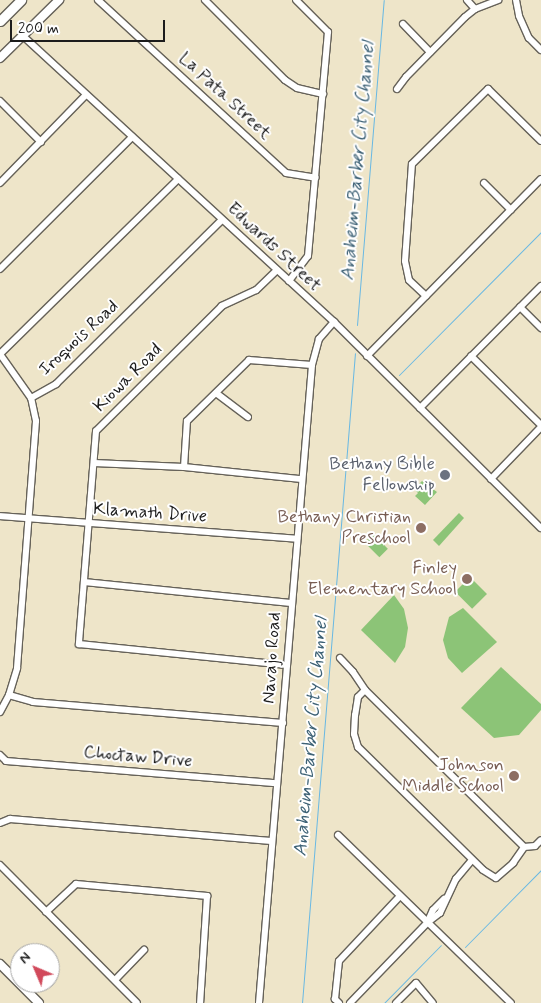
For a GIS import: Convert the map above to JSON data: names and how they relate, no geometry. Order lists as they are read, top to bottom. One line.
{"streets":{"street":["La Pata Street","Edwards Street","Iroquois Road","Kiowa Road","Klamath Drive","Navajo Road","Choctaw Drive"]},"crossings":[["Edwards Street","Iroquois Road"],["Edwards Street","Kiowa Road"],["Edwards Street","Navajo Road"],["Iroquois Road","Klamath Drive"],["Kiowa Road","Klamath Drive"],["Kiowa Road","Navajo Road"],["Klamath Drive","Navajo Road"],["Navajo Road","Choctaw Drive"]],"water":["Anaheim-Barber City Channel"],"places":["Bethany Bible Fellowship","Bethany Christian Preschool","Finley Elementary School","Johnson Middle School"],"scale_bar":"200 m","north":"top left"}
